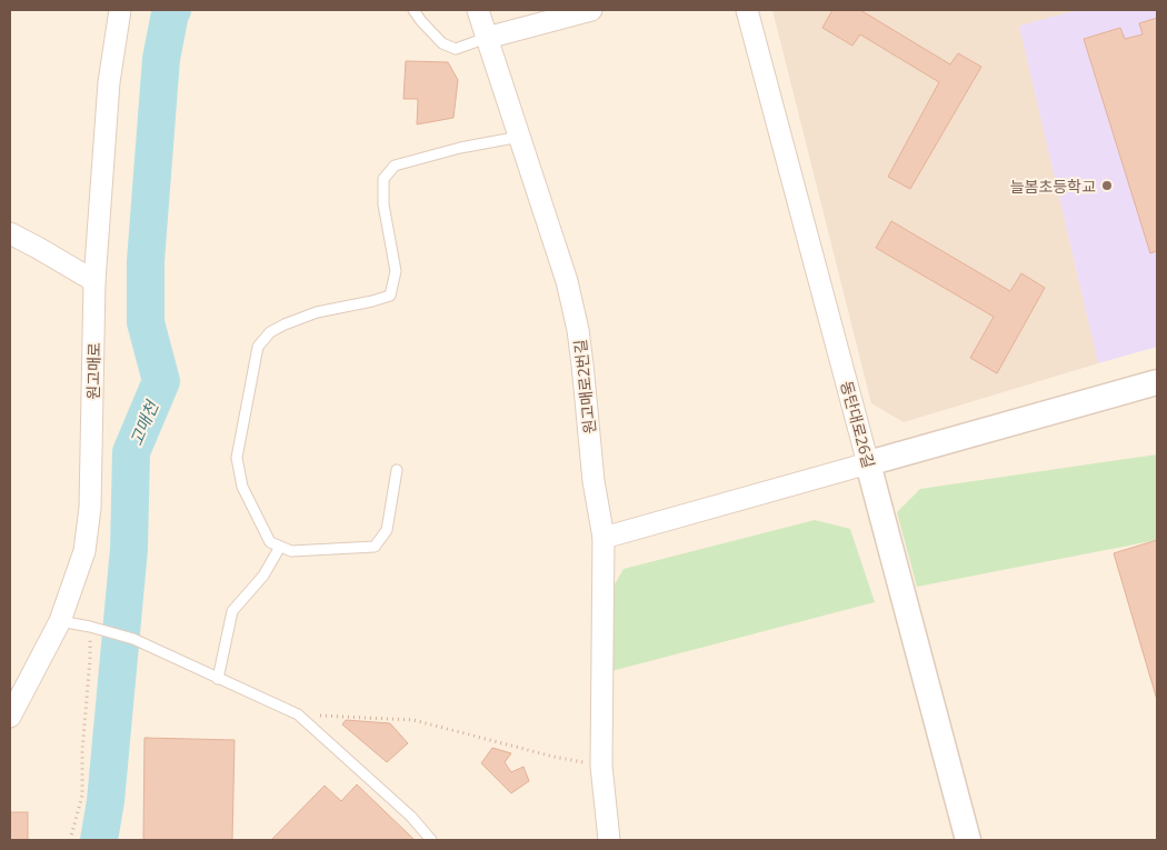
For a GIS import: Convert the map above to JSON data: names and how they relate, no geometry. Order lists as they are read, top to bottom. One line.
{"streets":{"street":["원고매로","원고매로2번길","동탄대로26길"]},"water":["고매천"],"places":["늘봄초등학교"]}
